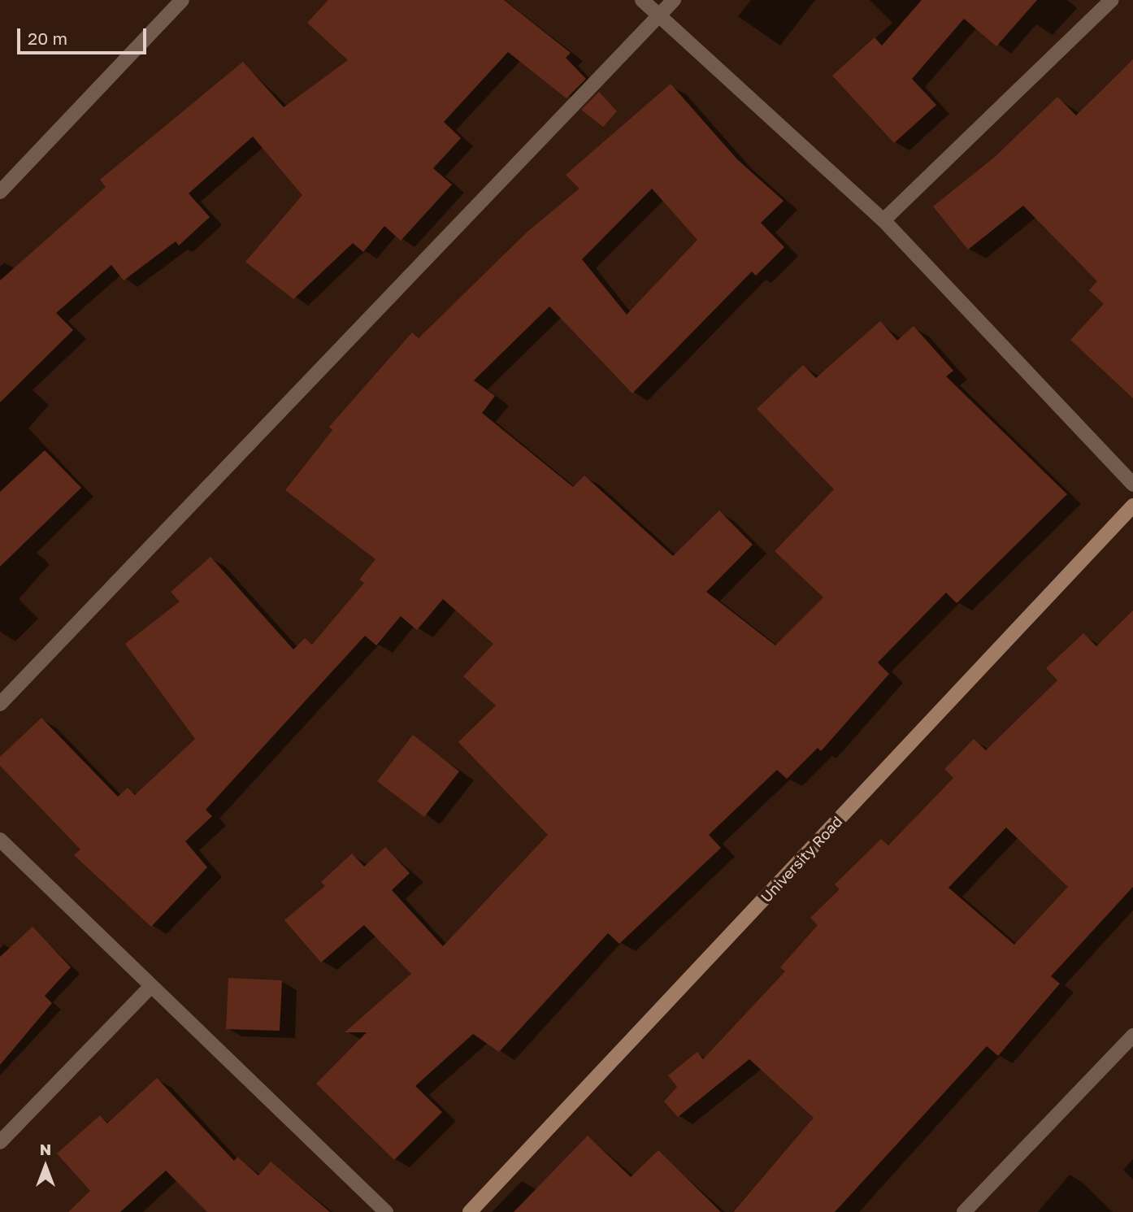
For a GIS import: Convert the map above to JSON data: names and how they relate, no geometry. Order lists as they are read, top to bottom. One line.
{"streets":{"street":["University Road"]},"scale_bar":"20 m","north":"top"}
